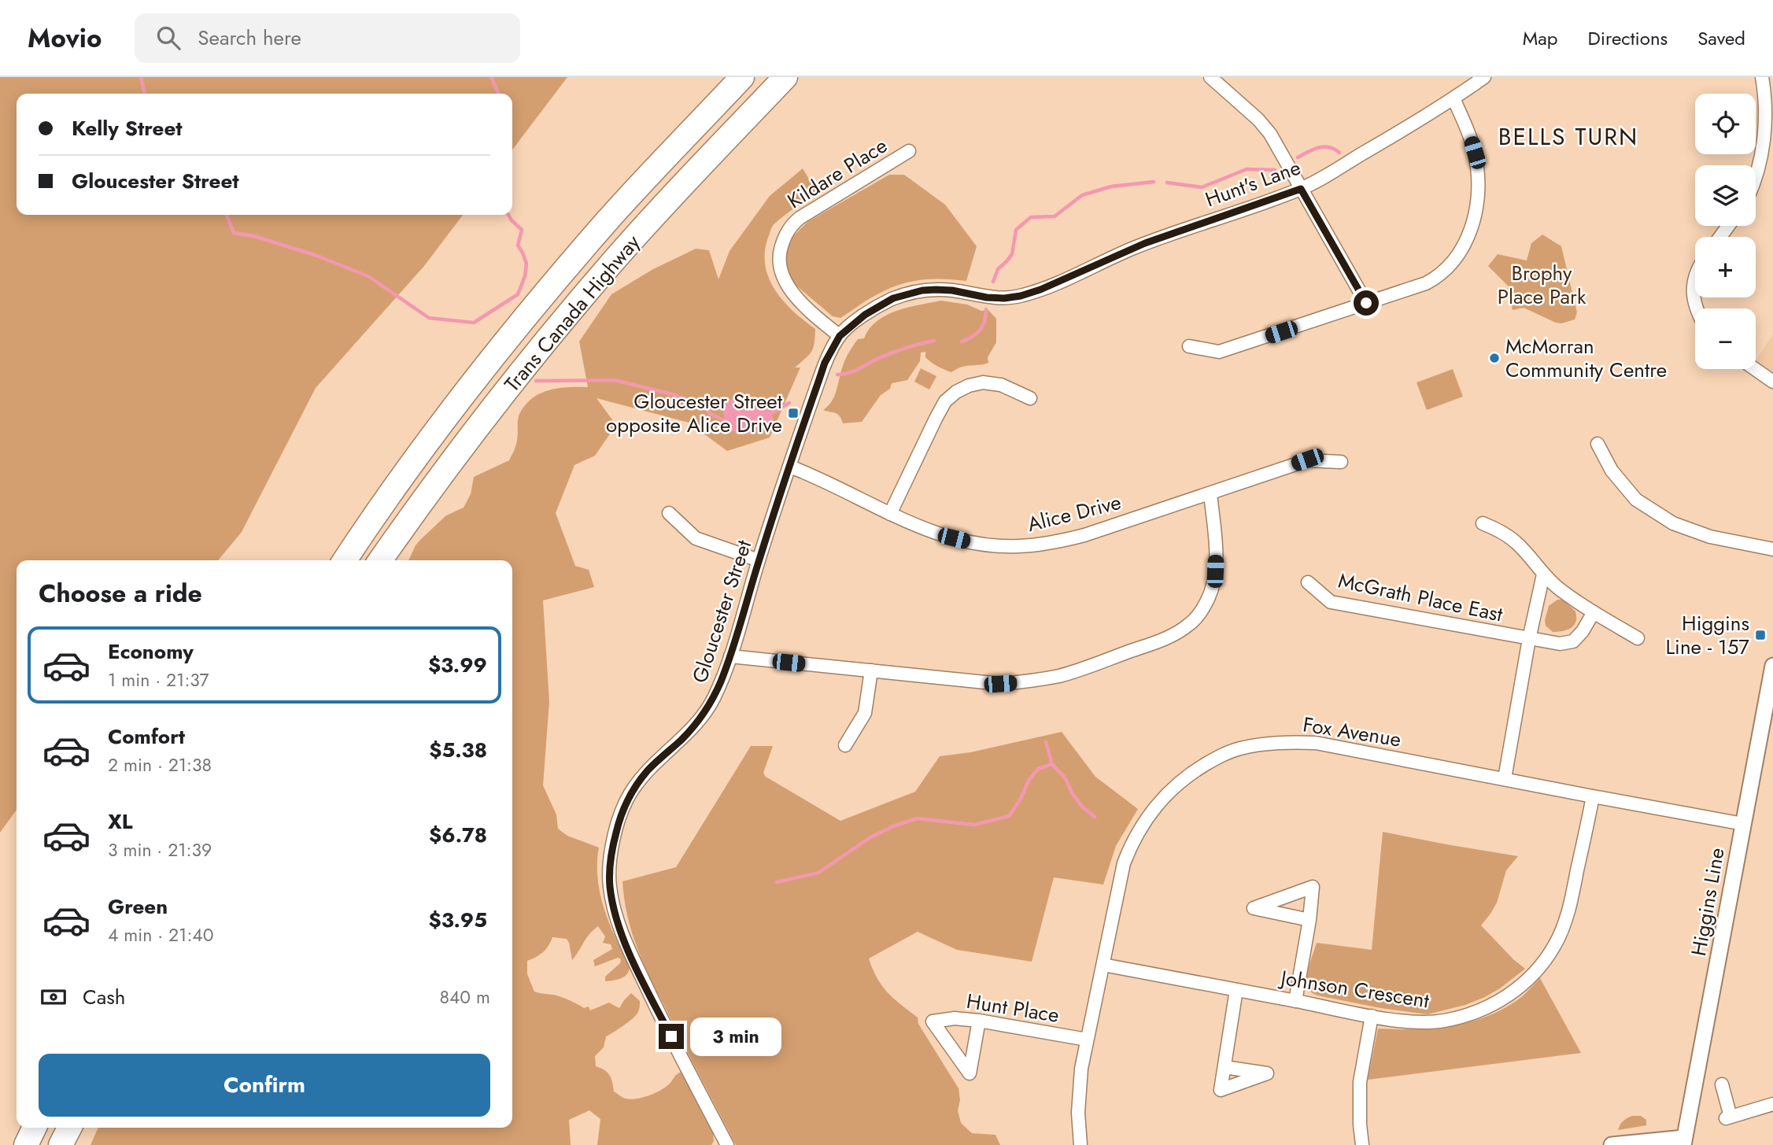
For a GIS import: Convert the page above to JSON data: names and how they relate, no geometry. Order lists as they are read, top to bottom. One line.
{"streets":{"highway":["Trans Canada Highway"],"street":["Kildare Place","Hunt's Lane","Alice Drive","McGrath Place East","Gloucester Street","Fox Avenue","Higgins Line","Johnson Crescent","Hunt Place"]},"crossings":[["Kildare Place","Gloucester Street"],["Hunt's Lane","Gloucester Street"],["Alice Drive","Gloucester Street"],["Fox Avenue","Higgins Line"],["Fox Avenue","Johnson Crescent"],["Fox Avenue","Hunt Place"]],"districts":["BELLS TURN"],"parks":["Brophy Place Park"],"places":{"other":["McMorran Community Centre"],"transit":["Gloucester Street opposite Alice Drive","Higgins Line - 157"]},"page":{"header":"Movio","search":"Search here","nav":["Map","Directions","Saved"],"map_buttons":["+","−"],"banner":["Kelly Street","Gloucester Street"],"heading":"Choose a ride","list":[{"name":"Economy","note":"1 min · 21:37","value":"$3.99"},{"name":"Comfort","note":"2 min · 21:38","value":"$5.38"},{"name":"XL","note":"3 min · 21:39","value":"$6.78"},{"name":"Green","note":"4 min · 21:40","value":"$3.95"}],"pay":["Cash","840 m"],"bubble":"3 min","buttons":"Confirm"}}
